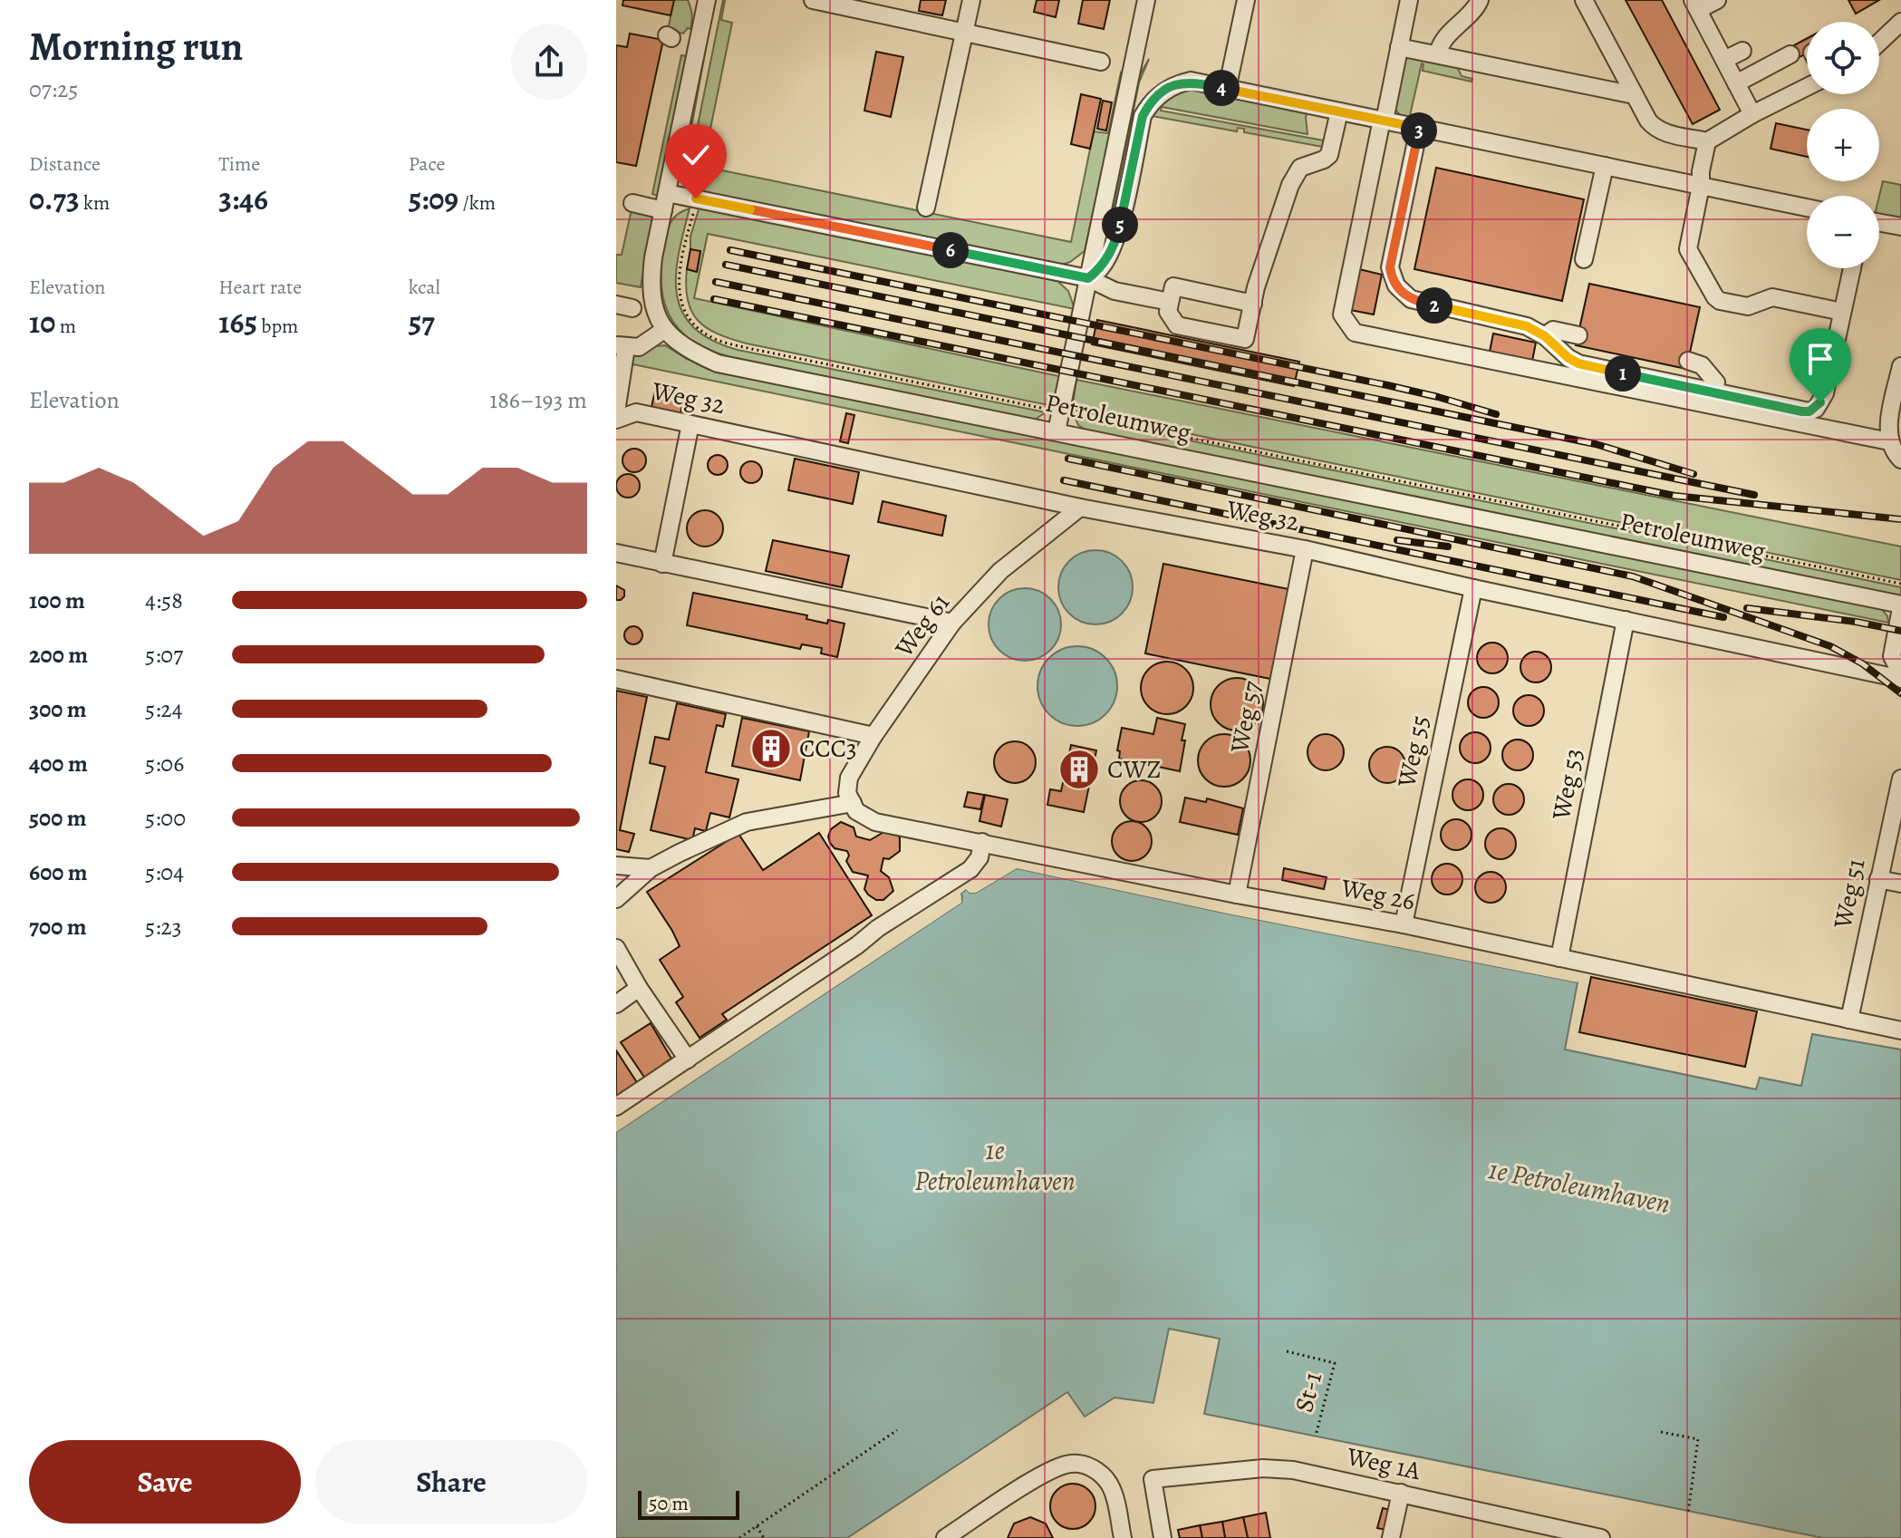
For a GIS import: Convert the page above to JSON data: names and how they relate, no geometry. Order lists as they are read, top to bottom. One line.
{"streets":{"street":["Weg 32","Petroleumweg","Weg 61","Weg 57","Weg 55","Weg 53","Weg 51","Weg 26","Weg 1A"],"path":["St-1"]},"crossings":[["Weg 32","Weg 61"],["Weg 32","Weg 57"],["Weg 32","Weg 55"],["Weg 32","Weg 53"],["Weg 61","Weg 26"],["Weg 57","Weg 26"],["Weg 55","Weg 26"],["Weg 53","Weg 26"],["Weg 51","Weg 26"]],"water":["1e Petroleumhaven"],"places":{"building":["CCC3","CWZ"]},"scale_bar":"50 m","page":{"heading":["Morning run","07:25"],"map_buttons":["+","−"],"pins":["4","3","5","6","2","1"],"stats":[["Distance","0.73 km"],["Time","3:46"],["Pace","5:09 /km"],["Elevation","10 m"],["Heart rate","165 bpm"],["kcal","57"]],"chart":["Elevation","186–193 m"],"list":[{"name":"100 m","note":"4:58"},{"name":"200 m","note":"5:07"},{"name":"300 m","note":"5:24"},{"name":"400 m","note":"5:06"},{"name":"500 m","note":"5:00"},{"name":"600 m","note":"5:04"},{"name":"700 m","note":"5:23"}],"buttons":["Save","Share"],"scale":"50 m"}}
